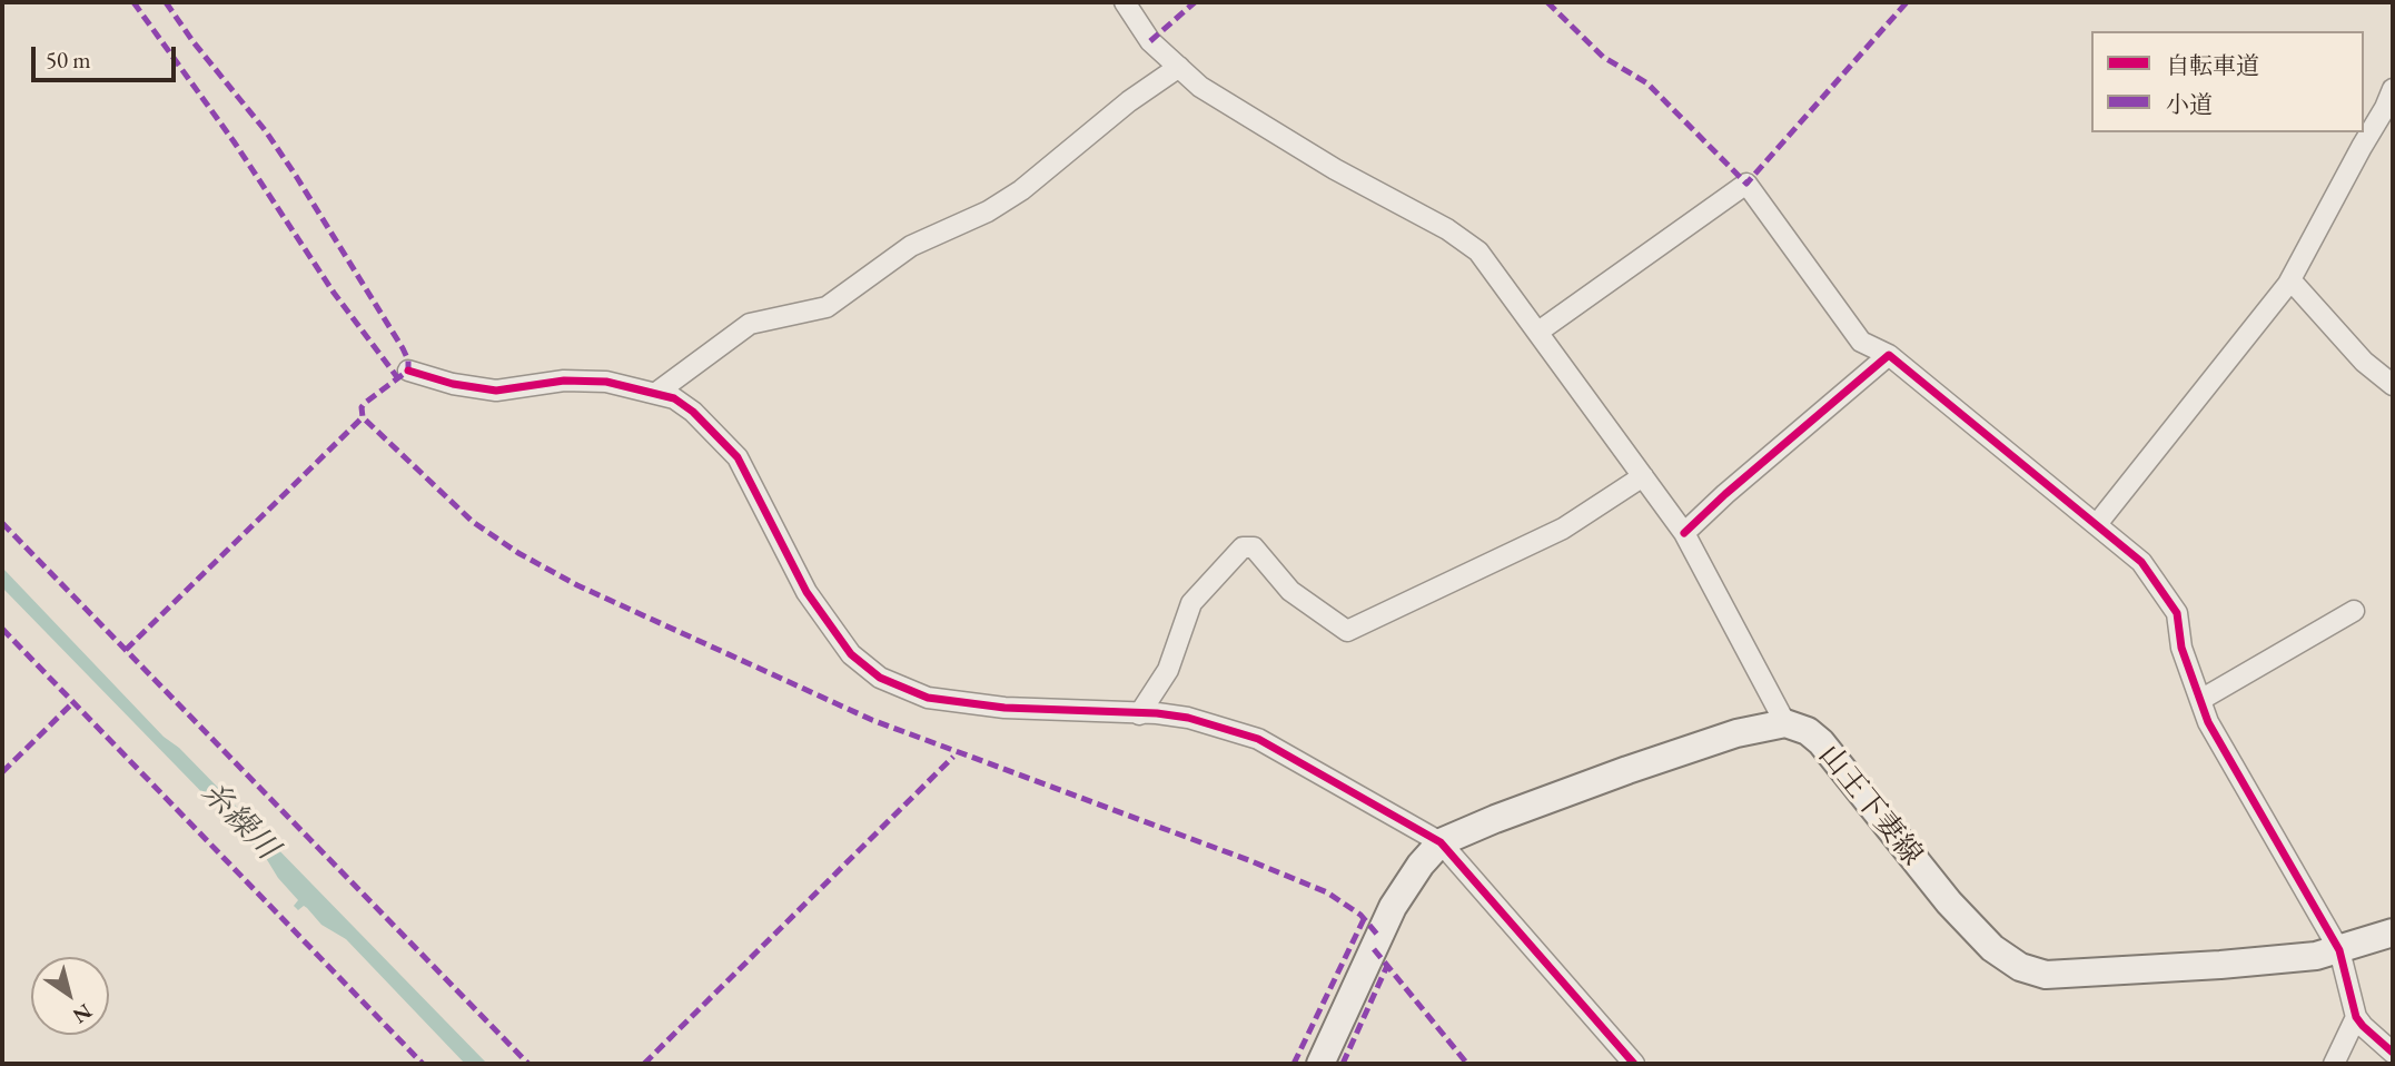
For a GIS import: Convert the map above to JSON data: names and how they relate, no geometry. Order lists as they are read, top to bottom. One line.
{"streets":{"main road":["山王下妻線"]},"water":["糸繰川"],"legend":["自転車道","小道"],"scale_bar":"50 m","north":"bottom right"}
